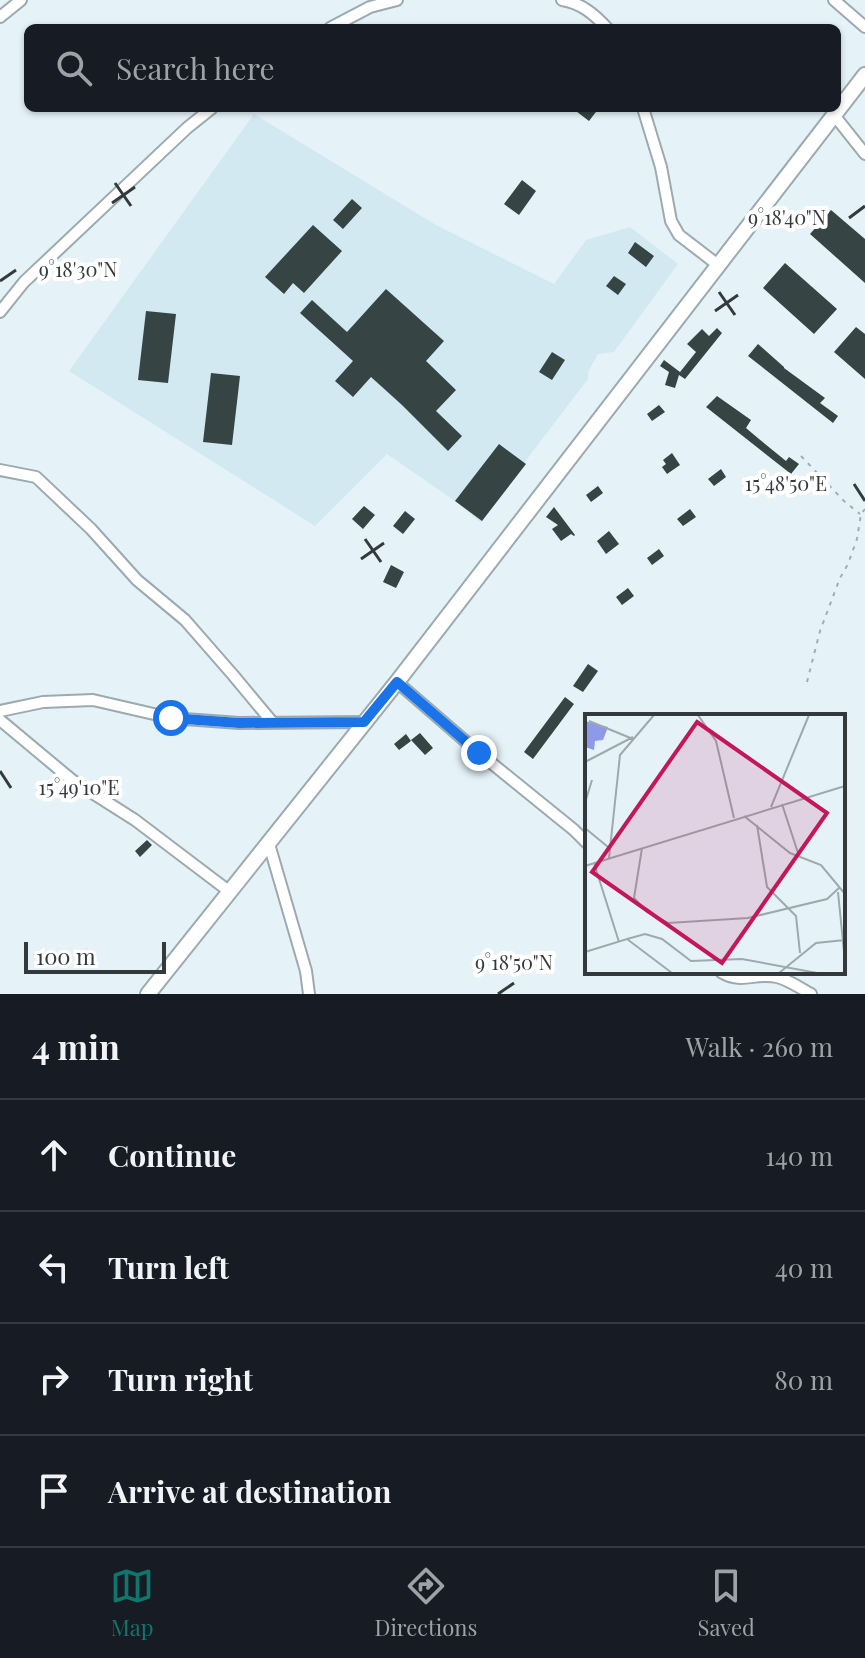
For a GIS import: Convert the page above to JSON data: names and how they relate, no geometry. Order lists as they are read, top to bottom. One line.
{"scale_bar":"100 m","page":{"search":"Search here","scale":"100 m","heading":["4 min","Walk · 260 m"],"list":[["Continue","140 m"],["Turn left","40 m"],["Turn right","80 m"],"Arrive at destination"],"nav":["Map","Directions","Saved"]},"coordinates":["9°18'40\"N","9°18'30\"N","15°48'50\"E","15°49'10\"E","9°18'50\"N"]}
